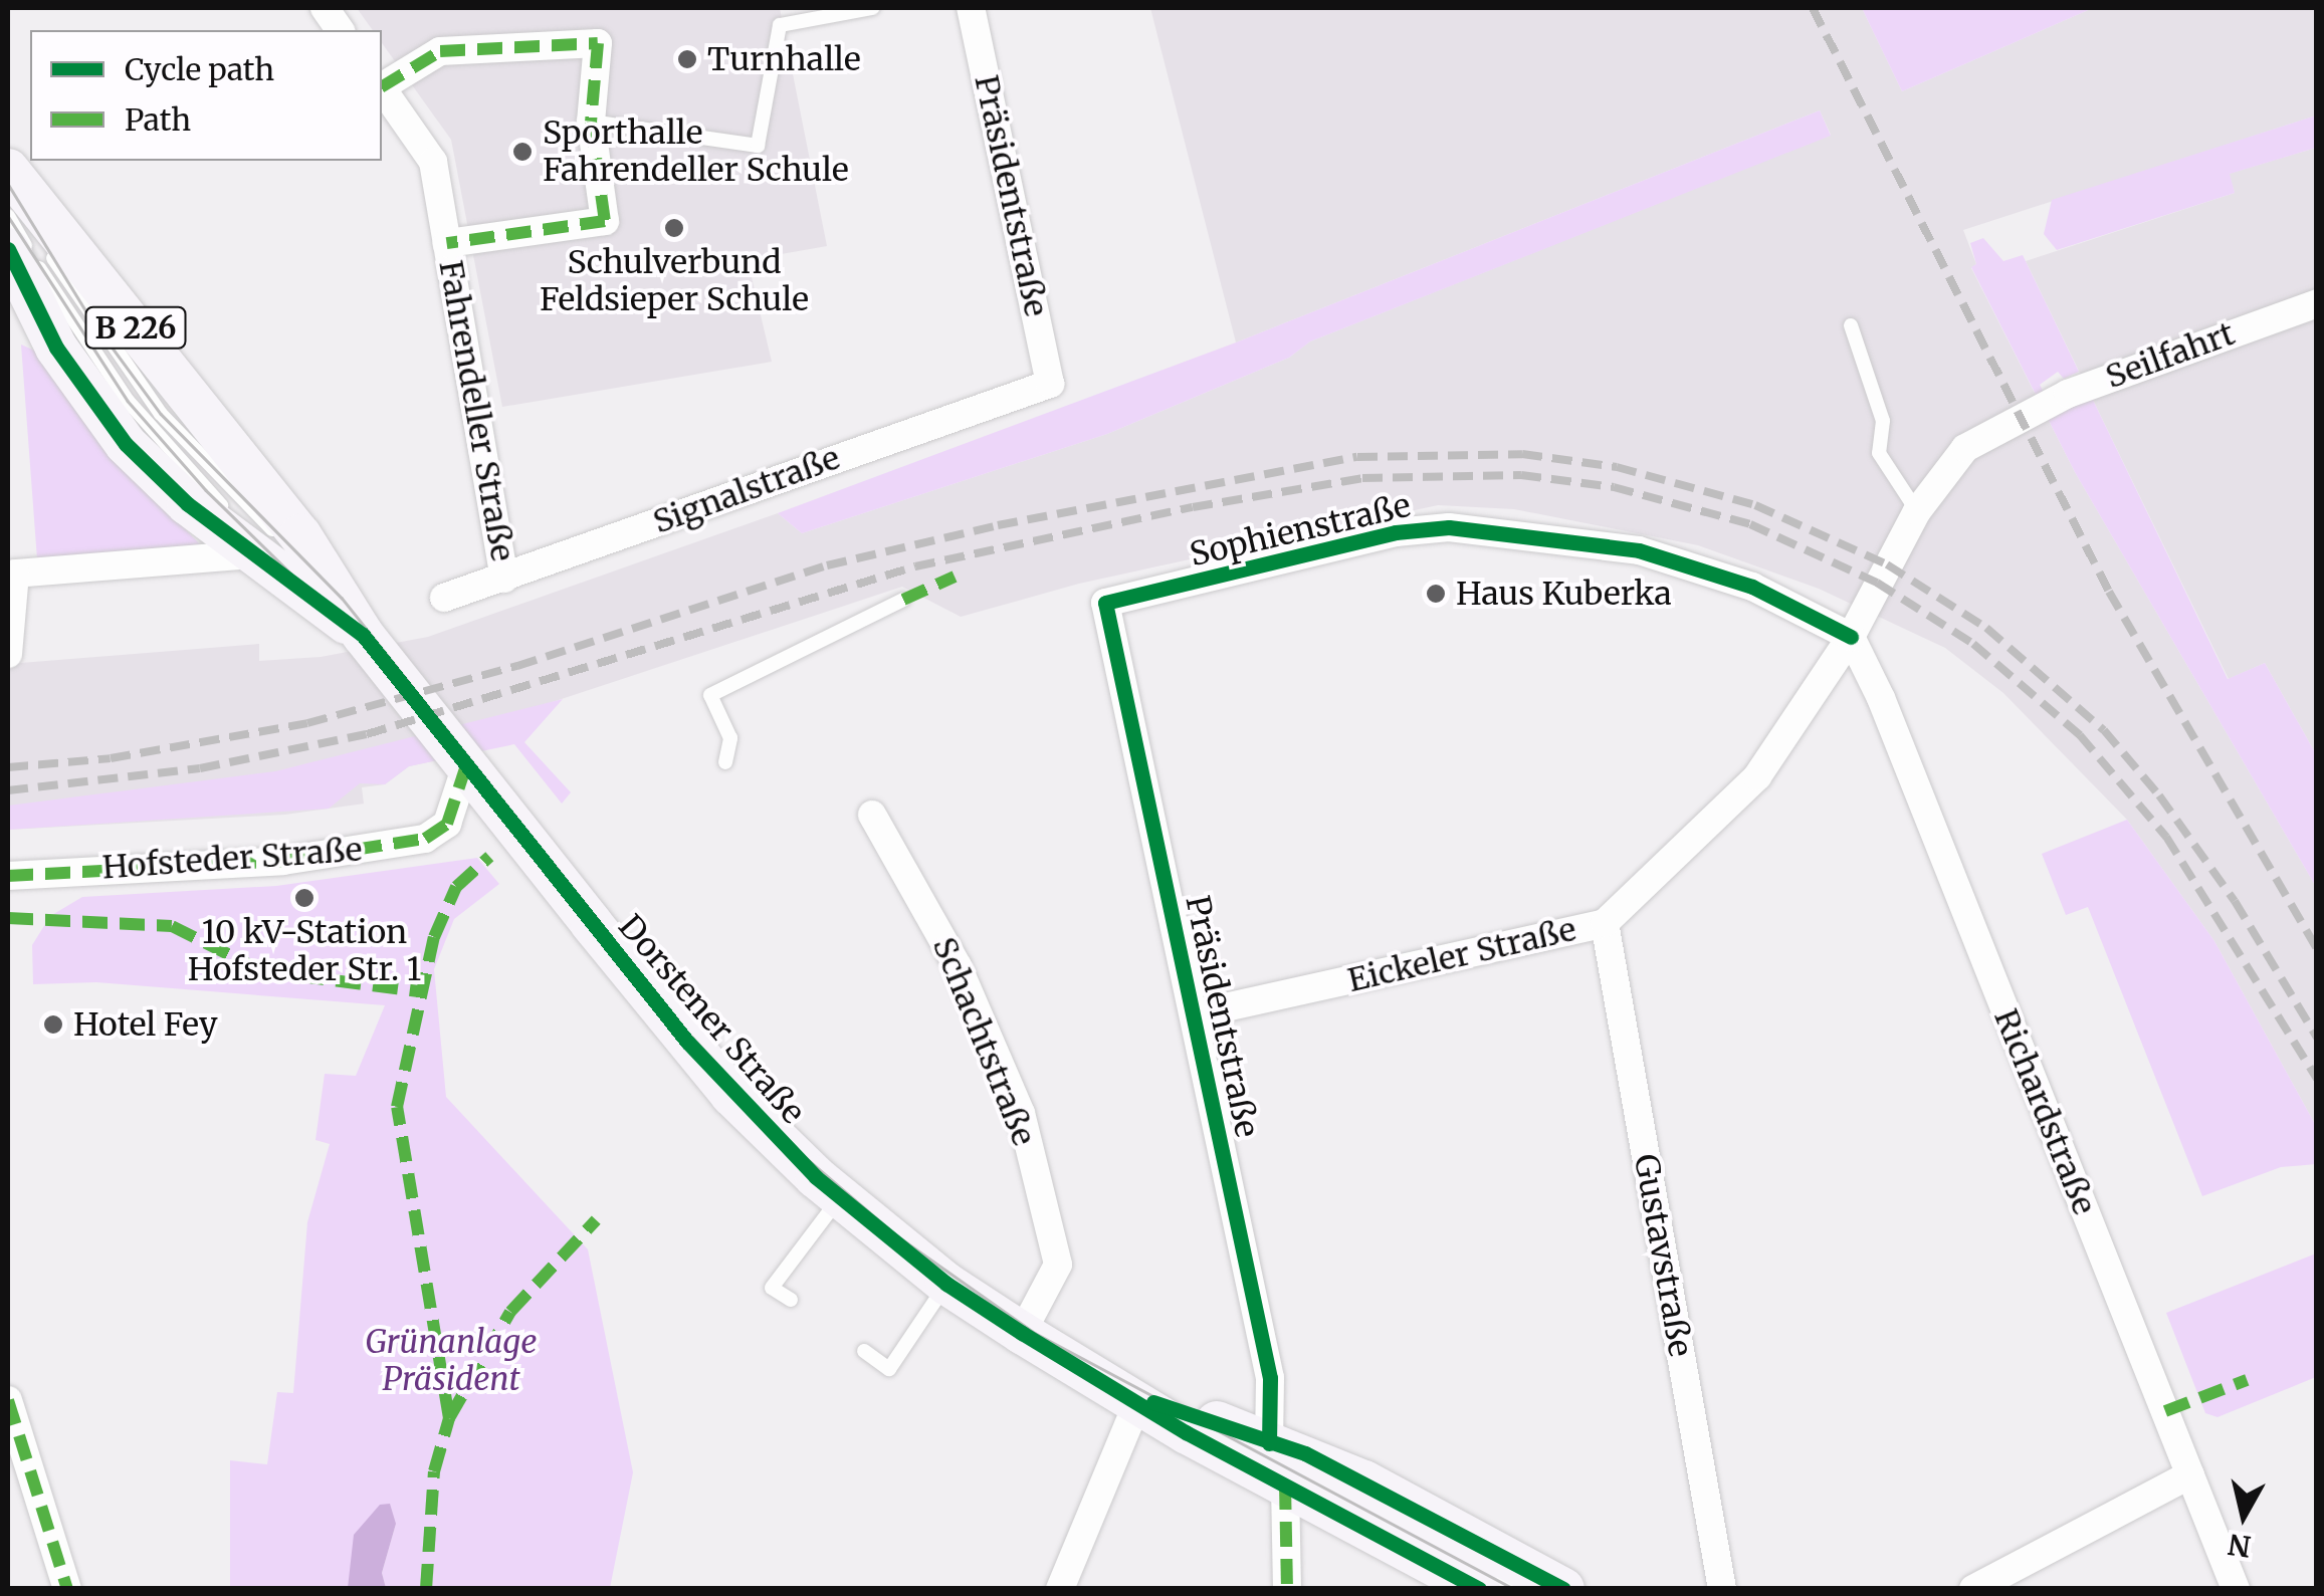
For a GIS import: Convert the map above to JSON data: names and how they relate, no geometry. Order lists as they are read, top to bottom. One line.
{"streets":{"main road":["B 226","Dorstener Straße"],"street":["Präsidentstraße","Seilfahrt","Fahrendeller Straße","Signalstraße","Sophienstraße","Hofsteder Straße","Eickeler Straße","Schachtstraße","Richardstraße","Gustavstraße"]},"crossings":[["Präsidentstraße","Signalstraße"],["Präsidentstraße","Sophienstraße"],["Präsidentstraße","Eickeler Straße"],["Präsidentstraße","Dorstener Straße"],["Seilfahrt","Eickeler Straße"],["Fahrendeller Straße","Signalstraße"],["Sophienstraße","Eickeler Straße"],["Sophienstraße","Richardstraße"],["Hofsteder Straße","Dorstener Straße"],["Eickeler Straße","Richardstraße"],["Eickeler Straße","Gustavstraße"],["Dorstener Straße","Schachtstraße"]],"parks":["Grünanlage Präsident"],"places":["Turnhalle","Sporthalle Fahrendeller Schule","Schulverbund Feldsieper Schule","Haus Kuberka","10 kV-Station Hofsteder Str. 1","Hotel Fey"],"legend":["Cycle path","Path"],"north":"bottom"}
